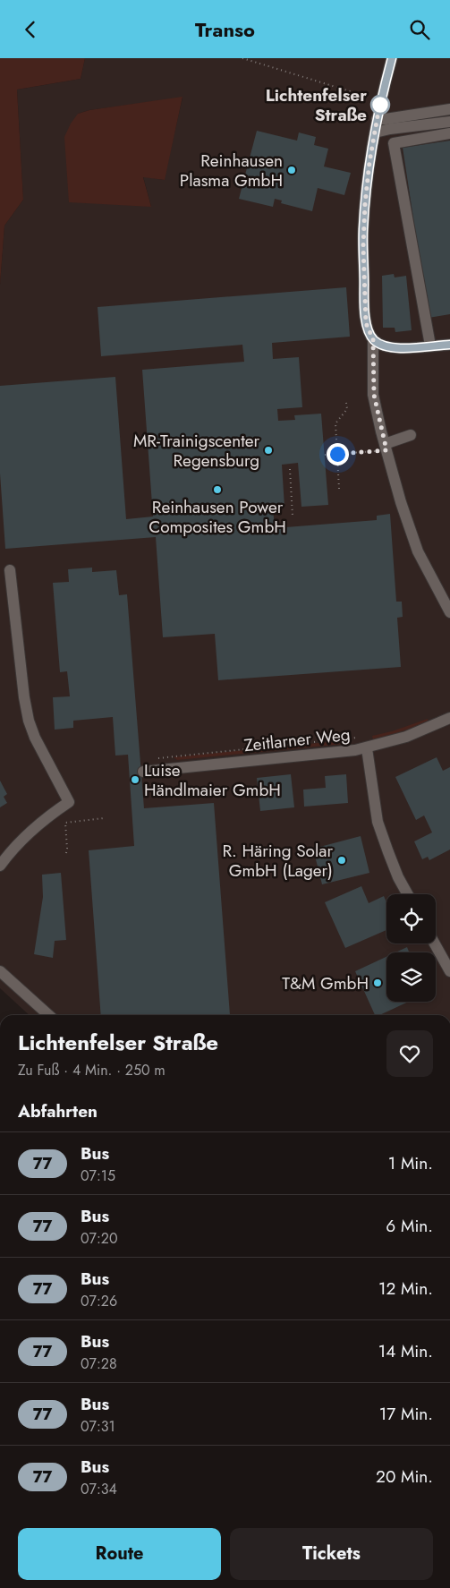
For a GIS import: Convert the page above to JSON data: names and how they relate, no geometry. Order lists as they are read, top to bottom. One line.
{"streets":{"street":["Zeitlarner Weg"]},"places":["Lichtenfelser Straße","Reinhausen Plasma GmbH","MR-Trainigscenter Regensburg","Reinhausen Power Composites GmbH","Luise Händlmaier GmbH","R. Häring Solar GmbH (Lager)","T&M GmbH"],"lines":["bus line 77"],"page":{"header":"Transo","heading":[["Lichtenfelser Straße","Zu Fuß · 4 Min. · 250 m"],"Abfahrten"],"list":[{"mark":"77","name":"Bus","note":"07:15","value":"1 Min."},{"mark":"77","name":"Bus","note":"07:20","value":"6 Min."},{"mark":"77","name":"Bus","note":"07:26","value":"12 Min."},{"mark":"77","name":"Bus","note":"07:28","value":"14 Min."},{"mark":"77","name":"Bus","note":"07:31","value":"17 Min."},{"mark":"77","name":"Bus","note":"07:34","value":"20 Min."}],"buttons":["Route","Tickets"]}}
